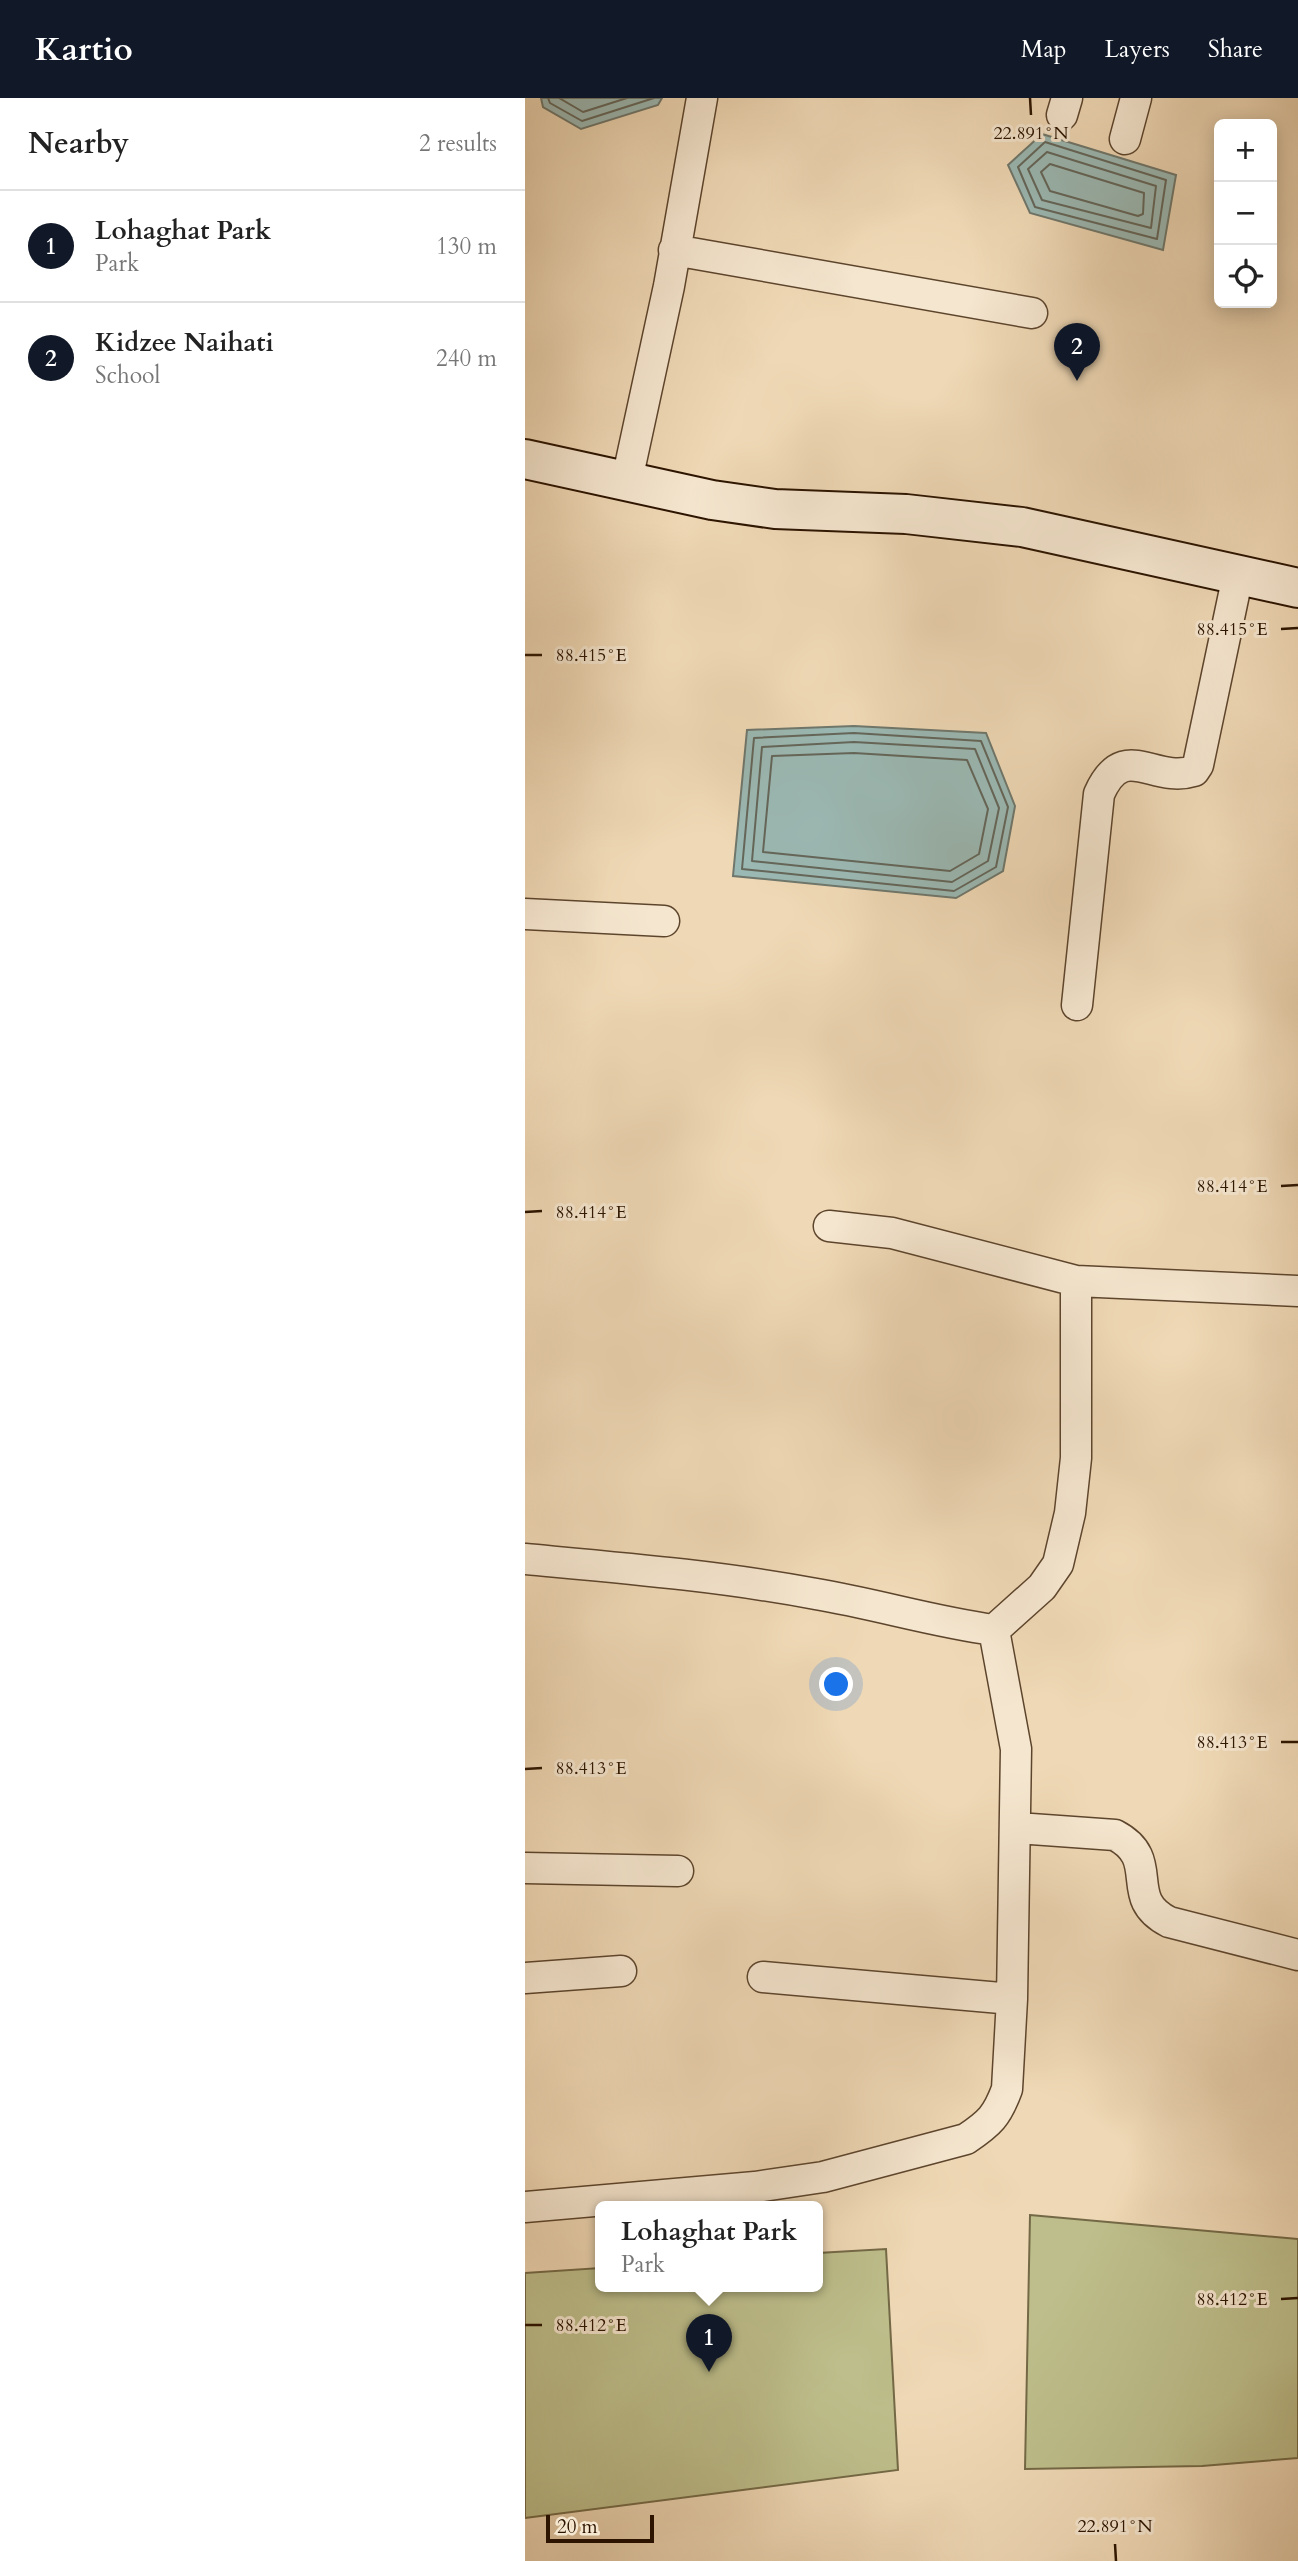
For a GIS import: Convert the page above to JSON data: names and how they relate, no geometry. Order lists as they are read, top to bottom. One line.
{"scale_bar":"20 m","page":{"header":"Kartio","nav":["Map","Layers","Share"],"heading":["Nearby","2 results"],"map_buttons":["+","−"],"list":[{"mark":"1","name":"Lohaghat Park","note":"Park","value":"130 m"},{"mark":"2","name":"Kidzee Naihati","note":"School","value":"240 m"}],"pins":["2","1"],"popup":["Lohaghat Park","Park"],"scale":"20 m"},"coordinates":["22.891°N","88.415°E","88.414°E","88.413°E","88.412°E"]}
